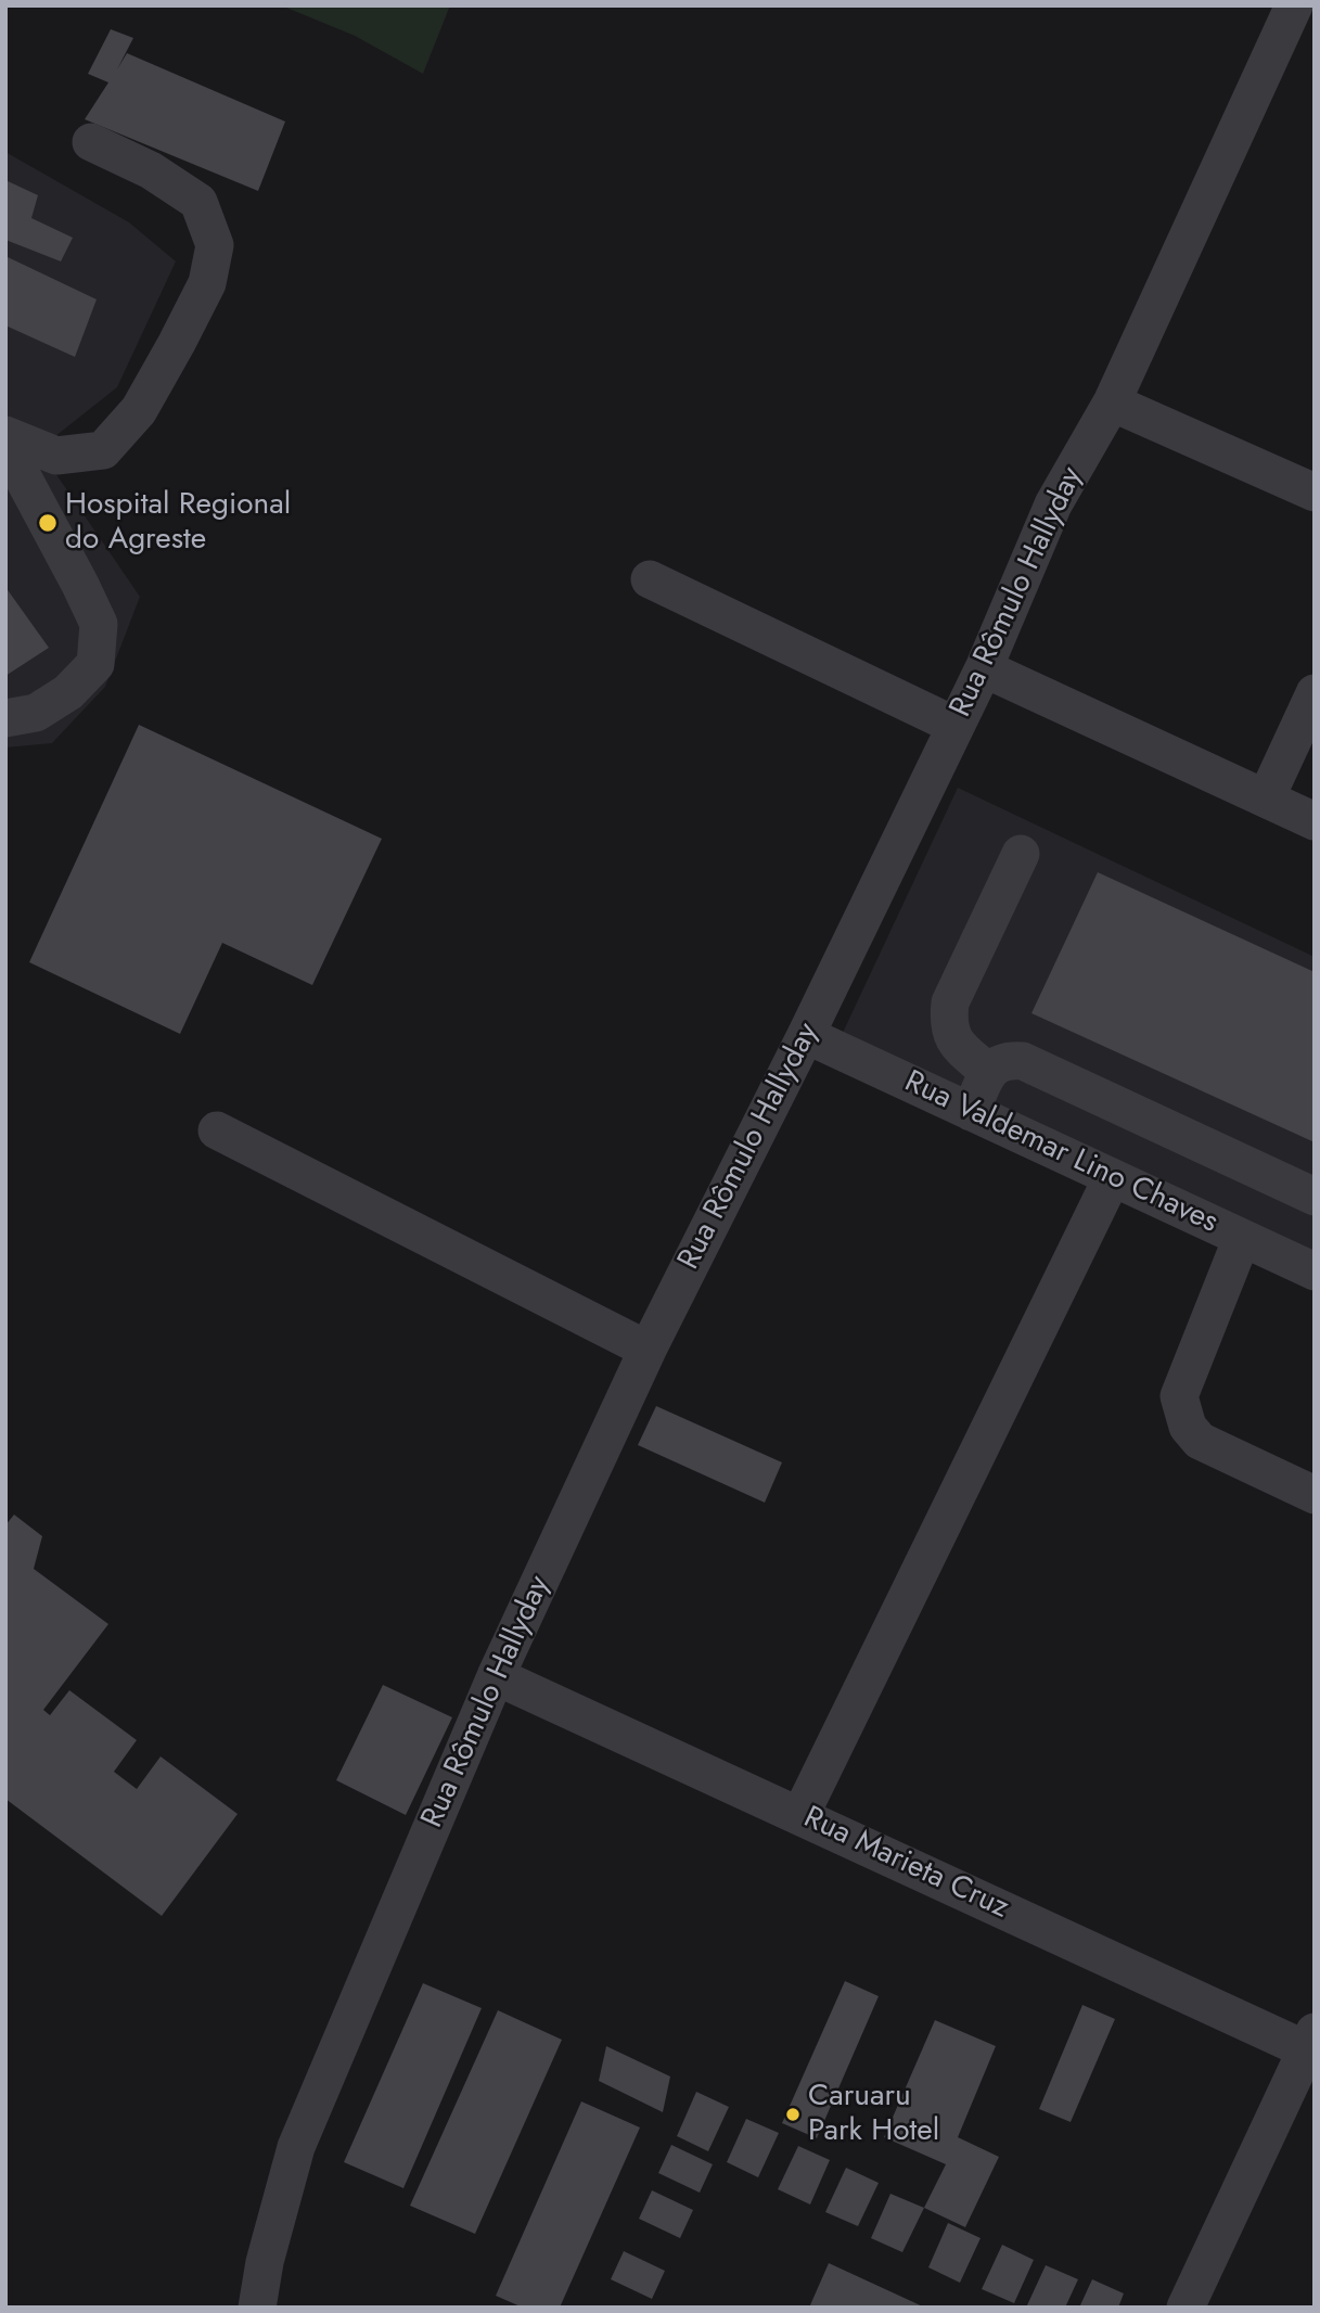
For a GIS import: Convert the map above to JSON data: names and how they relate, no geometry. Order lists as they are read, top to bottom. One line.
{"streets":{"street":["Rua Rômulo Hallyday","Rua Valdemar Lino Chaves","Rua Marieta Cruz"]},"crossings":[["Rua Rômulo Hallyday","Rua Valdemar Lino Chaves"],["Rua Rômulo Hallyday","Rua Marieta Cruz"]],"places":["Hospital Regional do Agreste","Caruaru Park Hotel"]}
